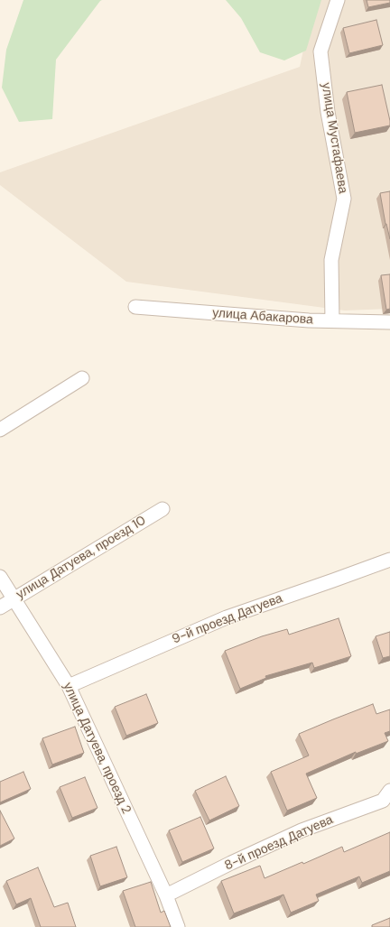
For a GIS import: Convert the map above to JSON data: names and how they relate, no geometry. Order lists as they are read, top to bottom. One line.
{"streets":{"street":["улица Мустафаева","улица Абакарова","улица Датуева, проезд 10","9-й проезд Датуева","улица Датуева, проезд 2","8-й проезд Датуева"]},"crossings":[["улица Мустафаева","улица Абакарова"],["улица Датуева, проезд 10","улица Датуева, проезд 2"],["9-й проезд Датуева","улица Датуева, проезд 2"],["улица Датуева, проезд 2","8-й проезд Датуева"]]}
